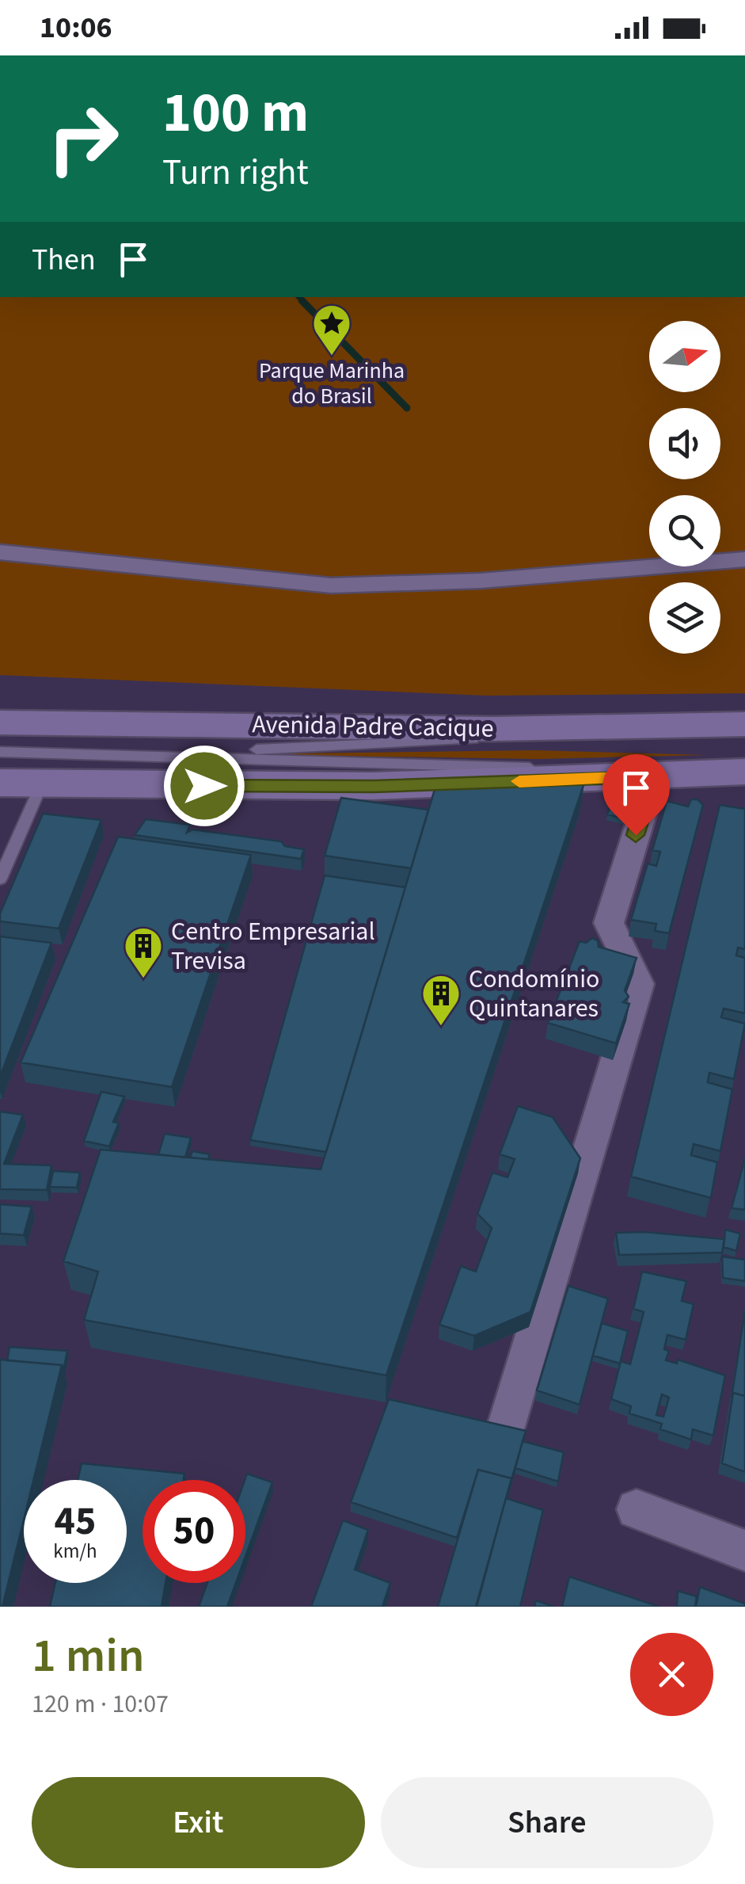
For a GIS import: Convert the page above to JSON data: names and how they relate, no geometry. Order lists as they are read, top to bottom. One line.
{"streets":{"main road":["Avenida Padre Cacique"]},"places":{"place":["Parque Marinha do Brasil"],"building":["Centro Empresarial Trevisa","Condomínio Quintanares"]},"north":"right","page":{"status":"10:06","turn":["100 m","Turn right"],"then":"Then","speed":"45 km/h","limit":"50","heading":["1 min","120 m · 10:07"],"buttons":["Exit","Share"]}}
